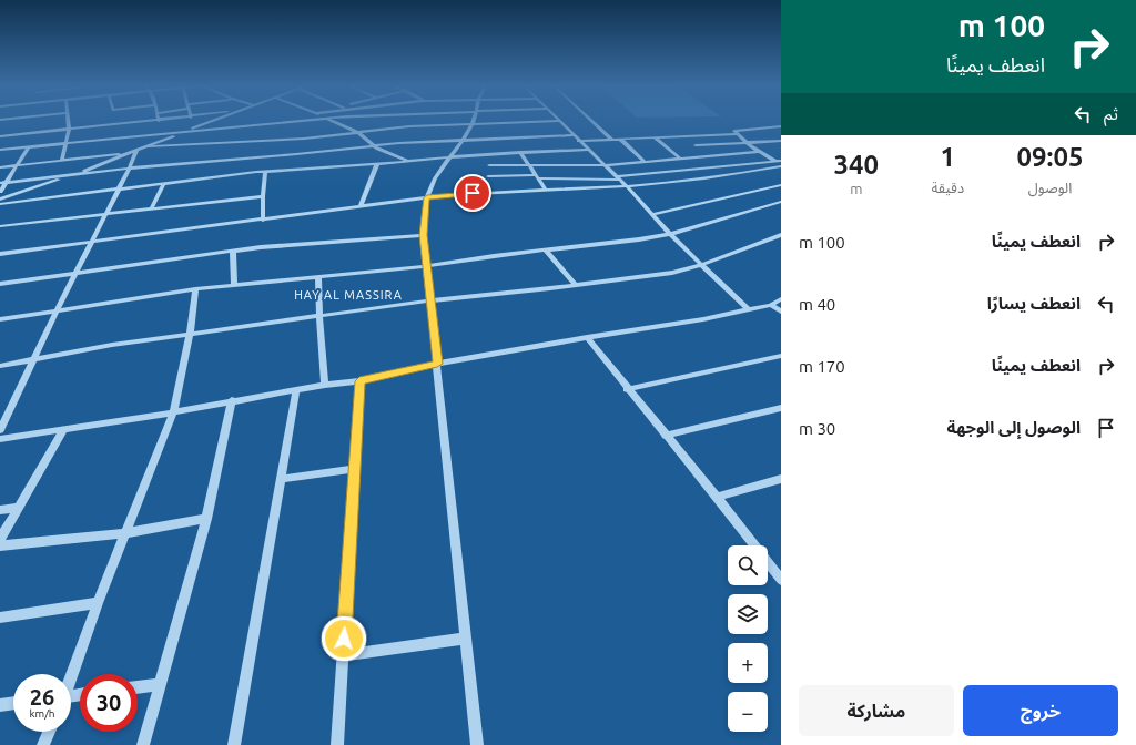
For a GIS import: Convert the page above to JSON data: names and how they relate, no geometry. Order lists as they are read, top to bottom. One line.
{"districts":["HAY AL MASSIRA"],"page":{"turn":["100 m","انعطف يمينًا"],"then":"ثم","eta":["09:05","الوصول","1","دقيقة","340","m"],"list":[{"name":"انعطف يمينًا","value":"100 m"},{"name":"انعطف يسارًا","value":"40 m"},{"name":"انعطف يمينًا","value":"170 m"},{"name":"الوصول إلى الوجهة","value":"30 m"}],"map_buttons":["+","−"],"speed":"26 km/h","limit":"30","buttons":["خروج","مشاركة"]}}
